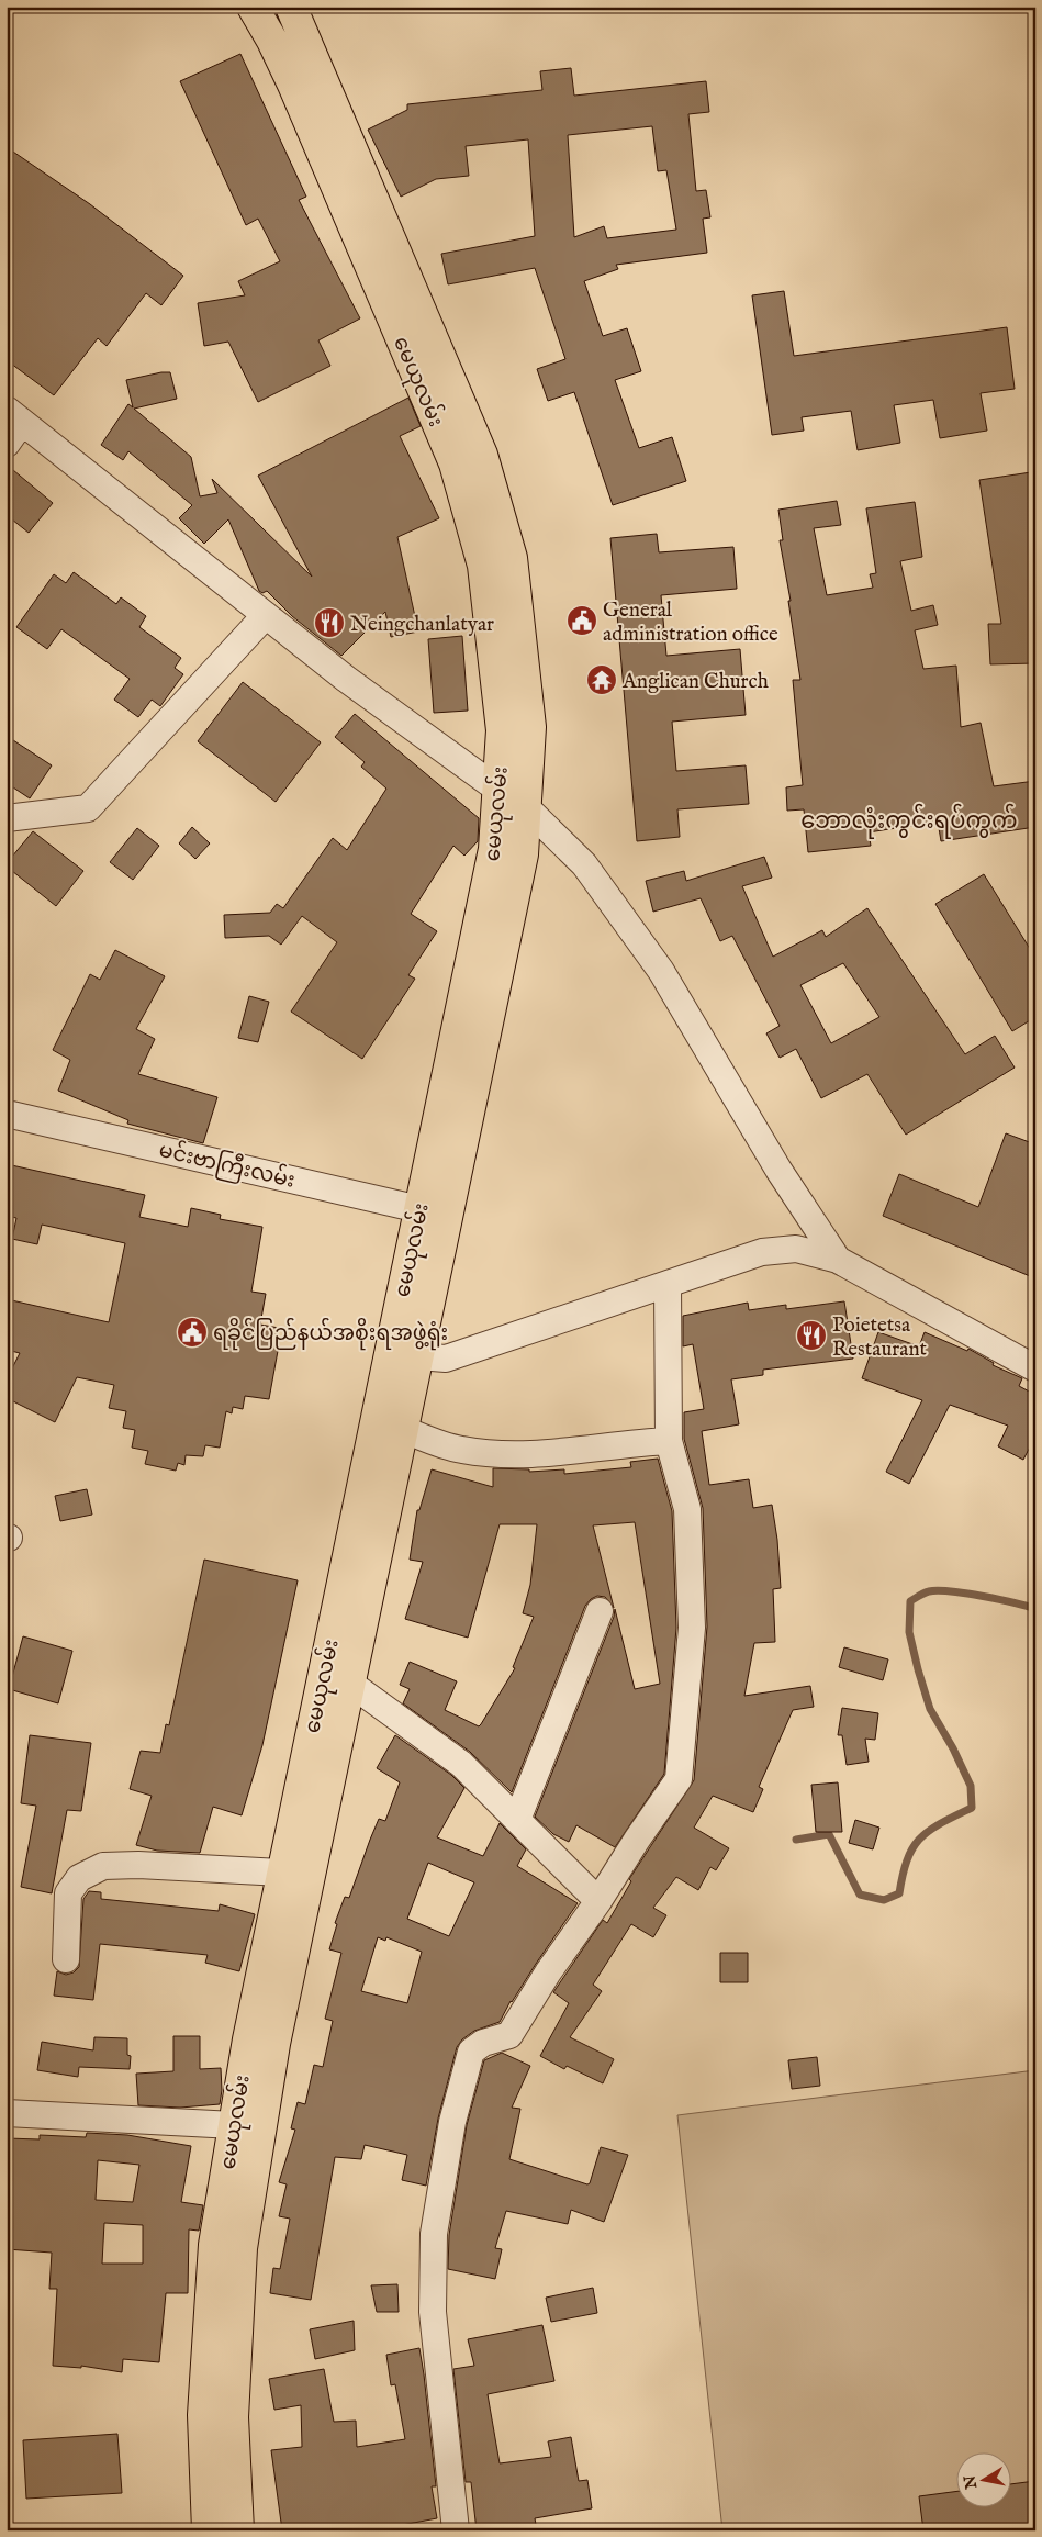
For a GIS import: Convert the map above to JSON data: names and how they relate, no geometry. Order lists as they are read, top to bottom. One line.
{"streets":{"main road":["မေယုလမ်း"],"street":["မင်းဗာကြီးလမ်း"]},"crossings":[["မေယုလမ်း","မင်းဗာကြီးလမ်း"]],"districts":["ဘောလုံးကွင်းရပ်ကွက်"],"places":{"public building":["General administration office","ရခိုင်ပြည်နယ်အစိုးရအဖွဲ့ရုံး"],"restaurant":["Neingchanlatyar","Poietetsa Restaurant"],"temple":["Anglican Church"]},"north":"left"}
